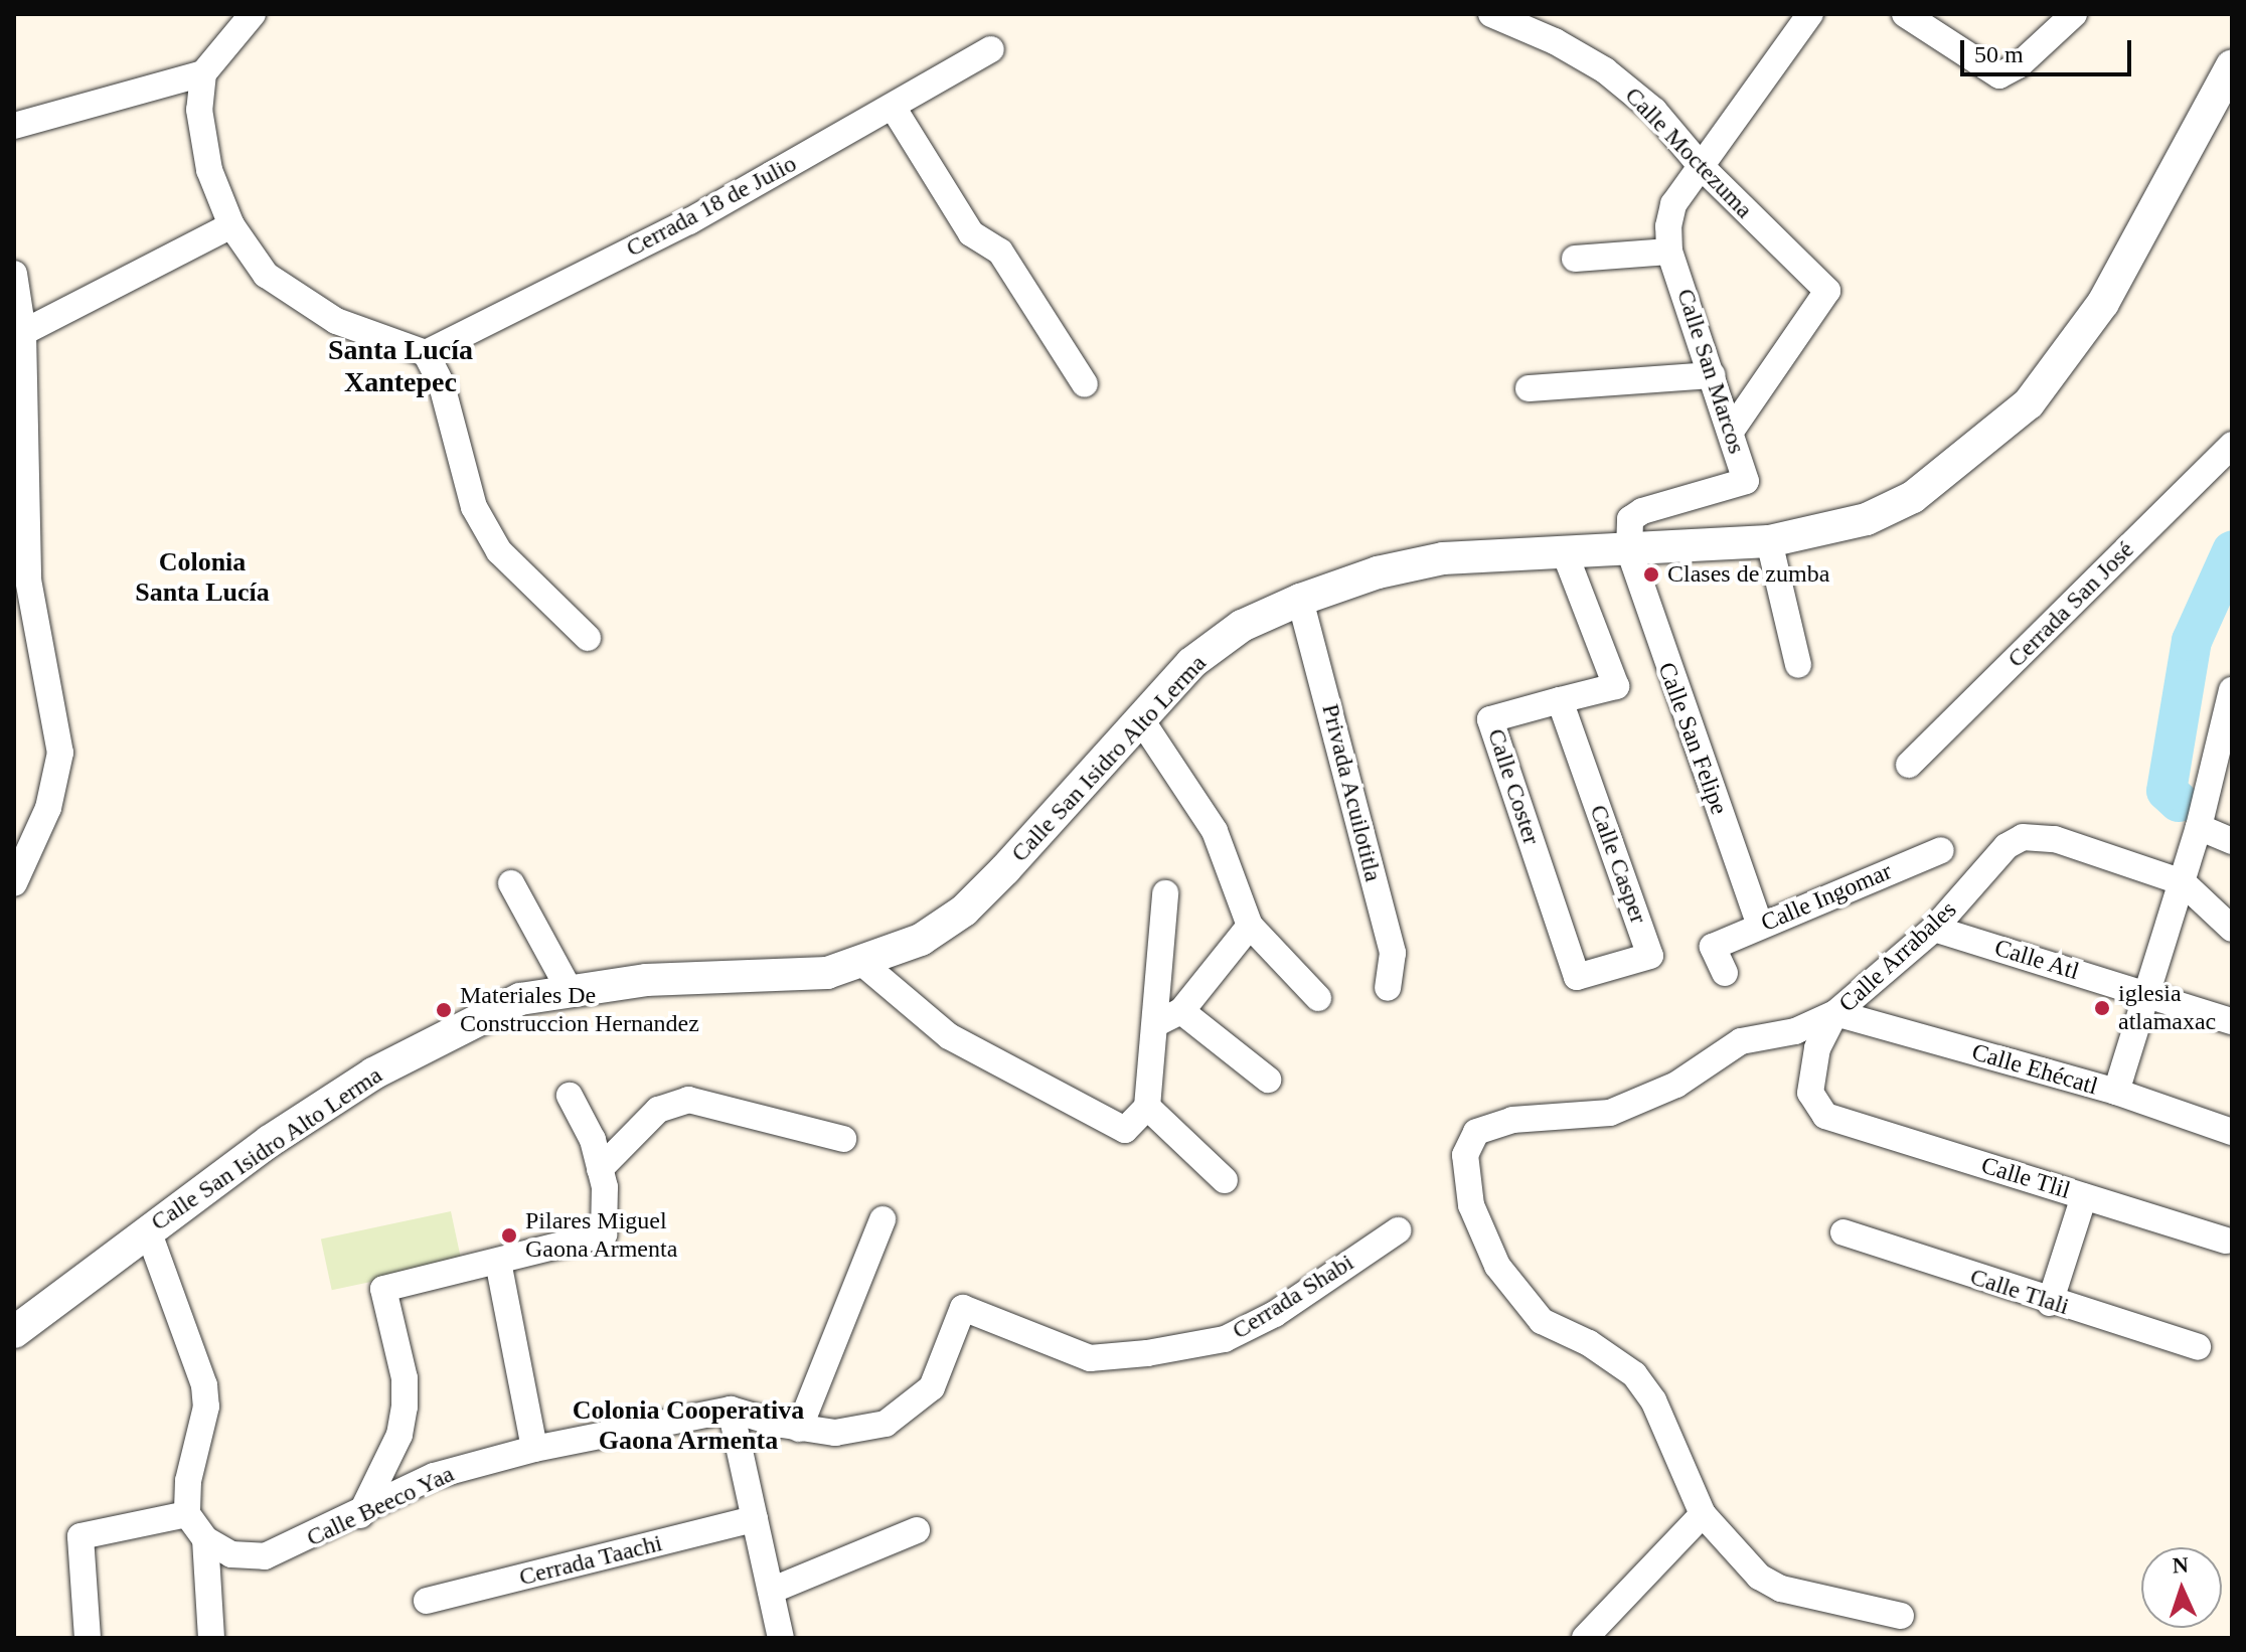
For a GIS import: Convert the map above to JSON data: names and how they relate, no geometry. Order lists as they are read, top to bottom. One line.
{"streets":{"street":["Calle Moctezuma","Cerrada 18 de Julio","Calle San Marcos","Cerrada San José","Calle San Felipe","Calle San Isidro Alto Lerma","Calle Coster","Privada Acuilotitla","Calle Casper","Calle Ingomar","Calle Arrabales","Calle Atl","Calle Ehécatl","Calle Tlil","Calle Tlali","Cerrada Shabi","Calle Beeco Yaa","Cerrada Taachi"]},"crossings":[["Calle Moctezuma","Calle San Marcos"],["Calle San Marcos","Calle San Felipe"],["Calle San Marcos","Calle San Isidro Alto Lerma"],["Calle San Felipe","Calle San Isidro Alto Lerma"],["Calle San Felipe","Calle Ingomar"],["Calle San Isidro Alto Lerma","Calle Coster"],["Calle San Isidro Alto Lerma","Privada Acuilotitla"],["Calle Coster","Calle Casper"],["Calle Arrabales","Calle Atl"],["Calle Arrabales","Calle Ehécatl"],["Calle Arrabales","Calle Tlil"],["Cerrada Shabi","Calle Beeco Yaa"]],"districts":["Santa Lucía Xantepec","Colonia Santa Lucía","Colonia Cooperativa Gaona Armenta"],"places":["Clases de zumba","iglesia atlamaxac","Materiales De Construccion Hernandez","Pilares Miguel Gaona Armenta"],"scale_bar":"50 m","north":"top"}
